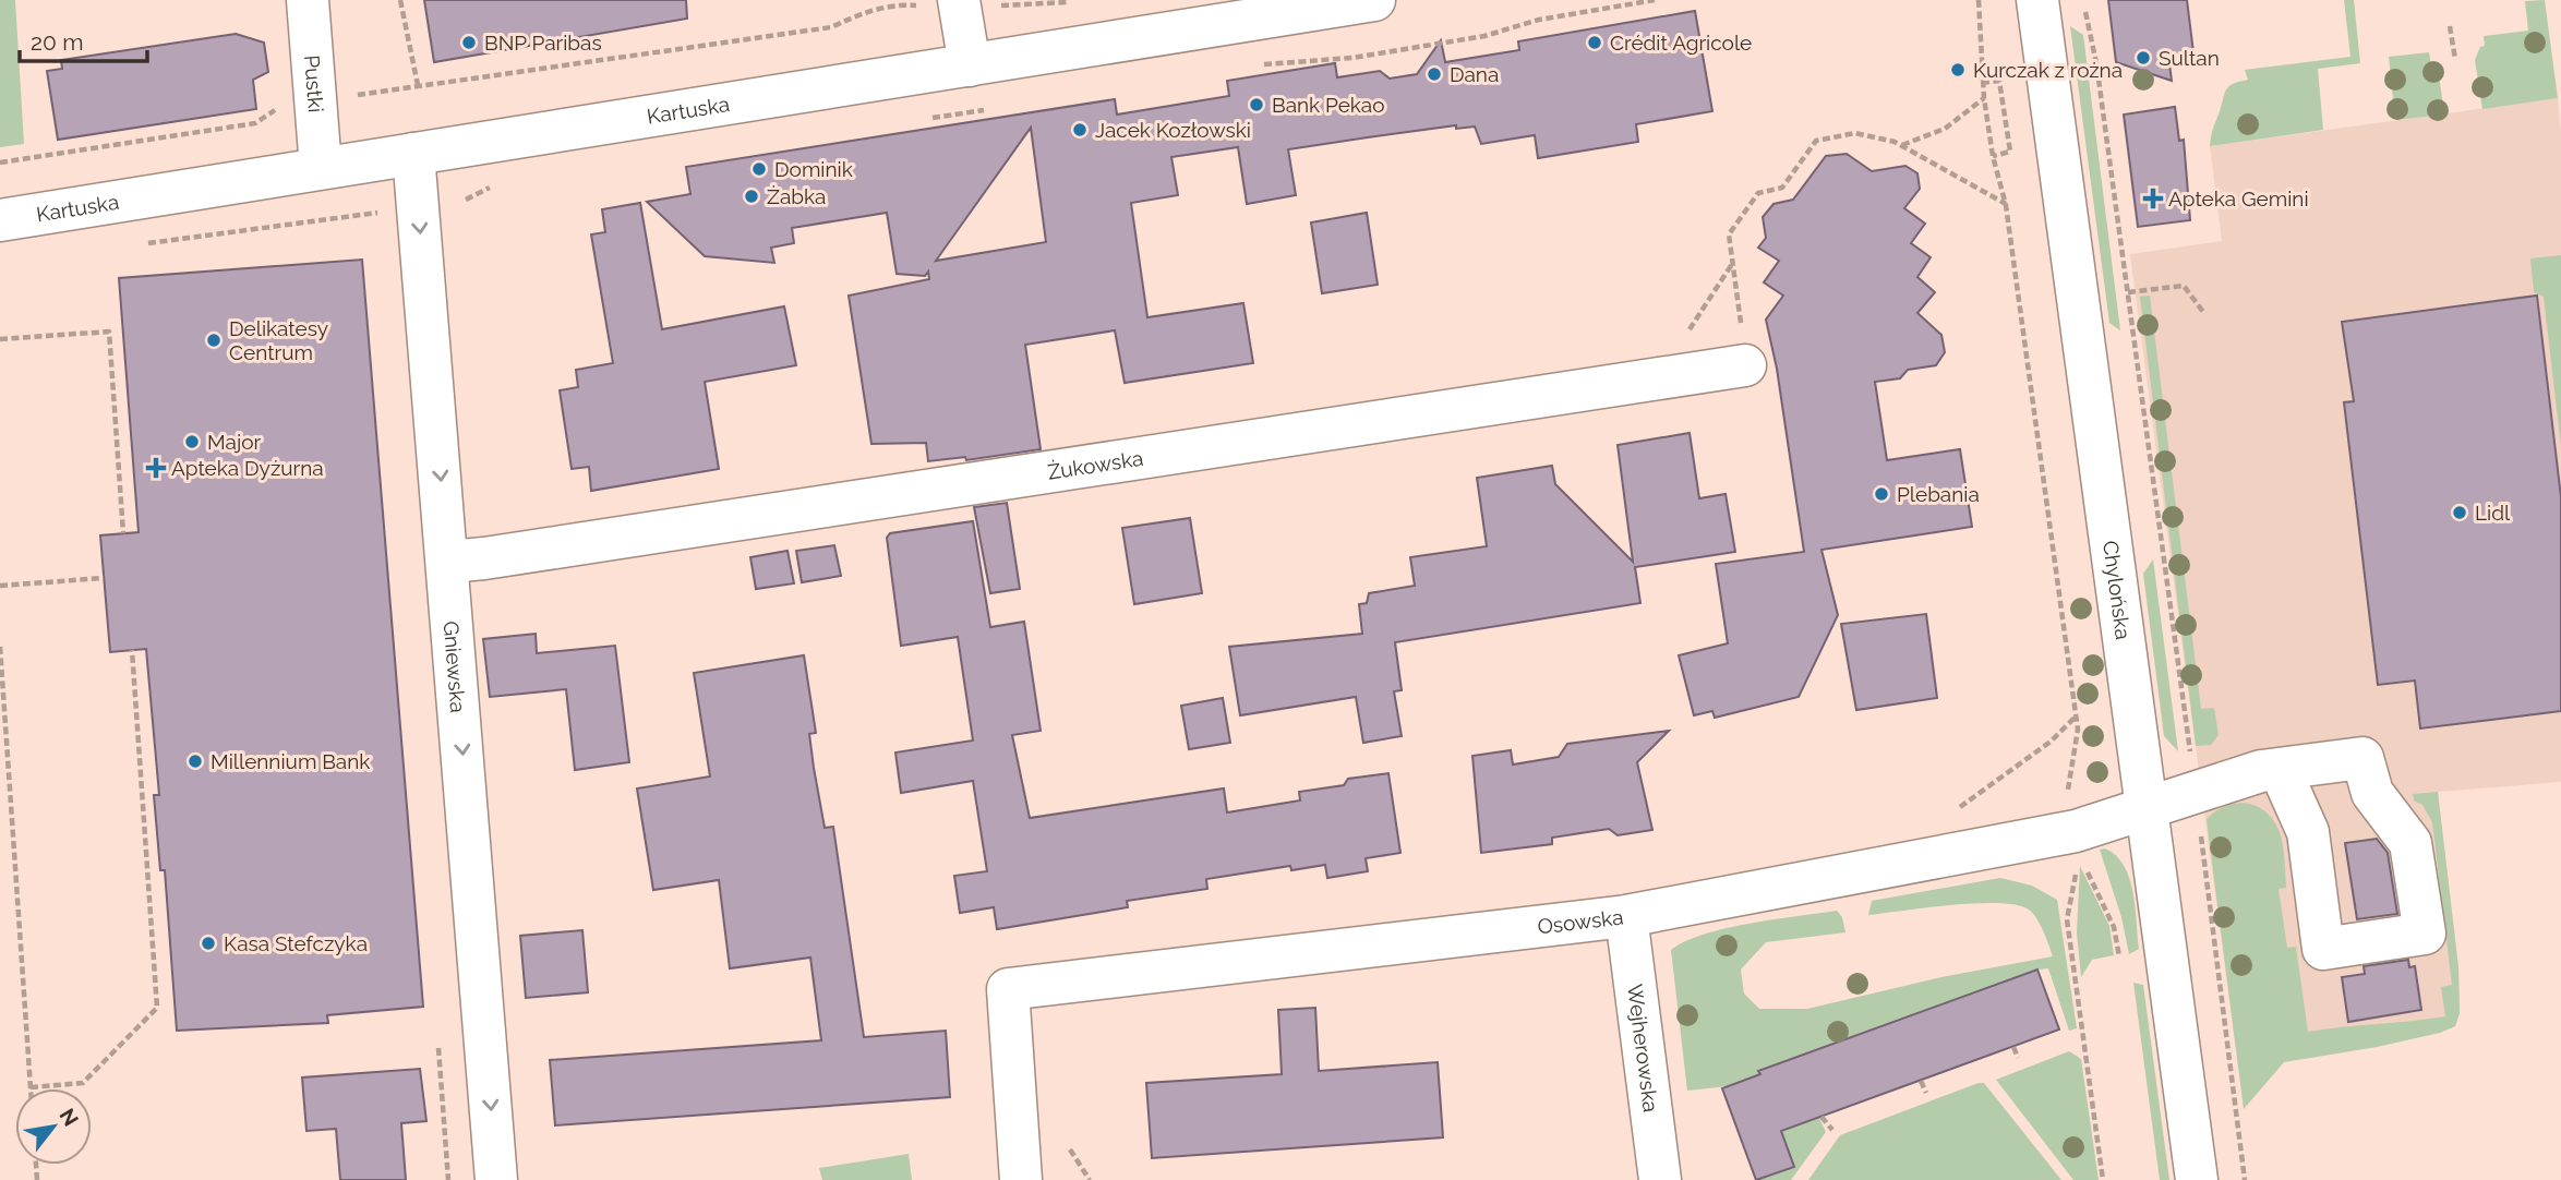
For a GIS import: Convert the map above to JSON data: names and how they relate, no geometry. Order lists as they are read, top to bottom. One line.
{"streets":{"street":["Pustki","Kartuska","Żukowska","Chylońska","Gniewska","Osowska","Wejherowska"]},"crossings":[["Pustki","Kartuska"],["Kartuska","Gniewska"],["Żukowska","Gniewska"],["Chylońska","Osowska"],["Osowska","Wejherowska"]],"one_way":["Gniewska"],"places":{"other":["BNP Paribas","Crédit Agricole","Sultan","Kurczak z rożna","Dana","Bank Pekao","Jacek Kozłowski","Dominik","Żabka","Delikatesy Centrum","Major","Plebania","Lidl","Millennium Bank","Kasa Stefczyka"],"health":["Apteka Gemini","Apteka Dyżurna"]},"scale_bar":"20 m","north":"top right"}
